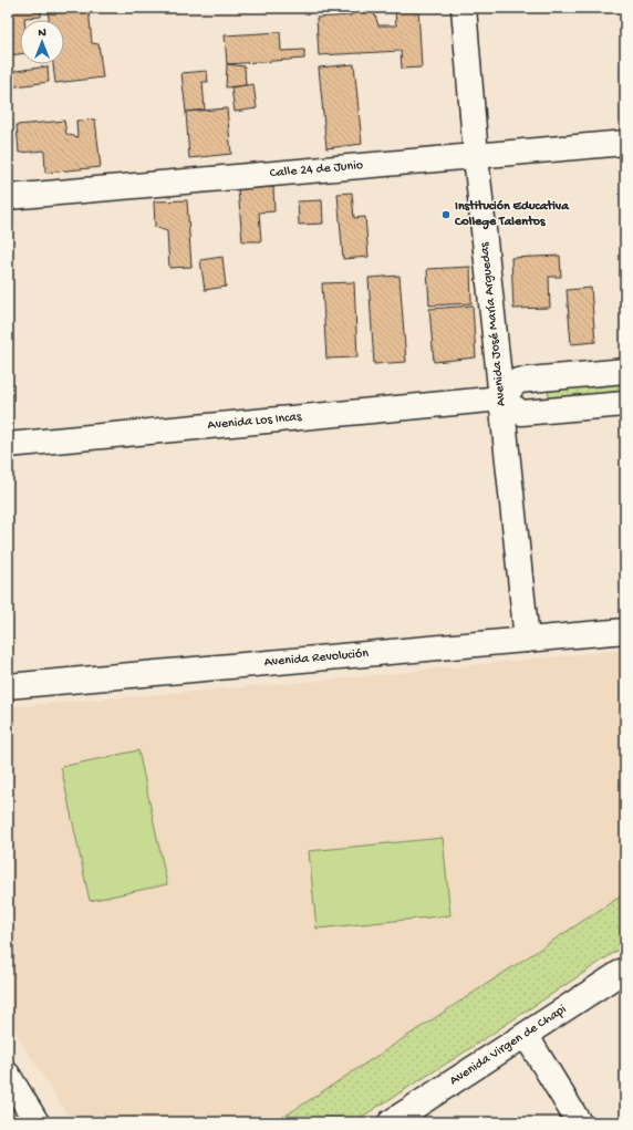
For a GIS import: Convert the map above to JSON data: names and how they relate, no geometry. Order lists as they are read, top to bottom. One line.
{"streets":{"street":["Calle 24 de Junio","Avenida José María Arguedas","Avenida Los Incas","Avenida Revolución","Avenida Virgen de Chapi"]},"crossings":[["Calle 24 de Junio","Avenida José María Arguedas"],["Avenida José María Arguedas","Avenida Los Incas"],["Avenida José María Arguedas","Avenida Revolución"]],"places":["Institución Educativa College Talentos"],"north":"top"}
